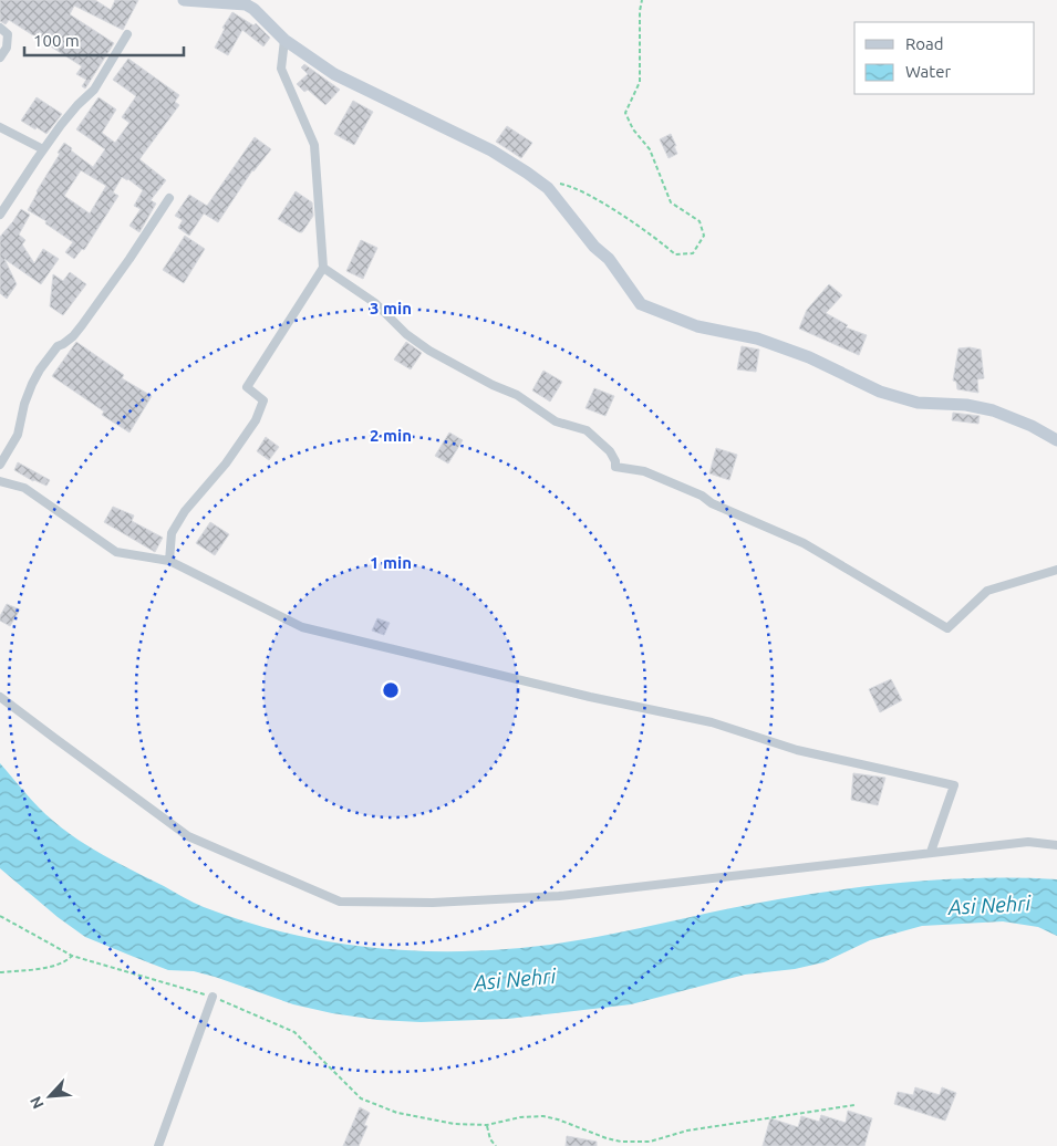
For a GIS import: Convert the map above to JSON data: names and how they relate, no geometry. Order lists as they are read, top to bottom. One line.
{"water":["Asi Nehri"],"legend":["Road","Water"],"scale_bar":"100 m","north":"bottom left","rings":["3 min","2 min","1 min"]}
